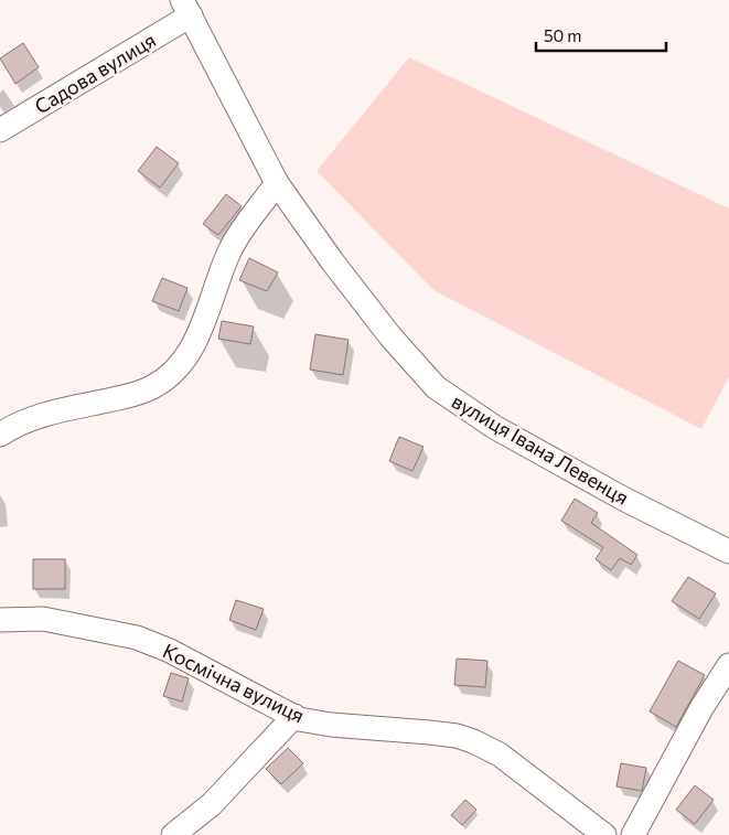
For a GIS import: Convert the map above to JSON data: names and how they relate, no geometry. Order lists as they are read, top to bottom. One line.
{"streets":{"street":["Садова вулиця","вулиця Івана Левенця","Космічна вулиця"]},"crossings":[["Садова вулиця","вулиця Івана Левенця"]],"scale_bar":"50 m"}
